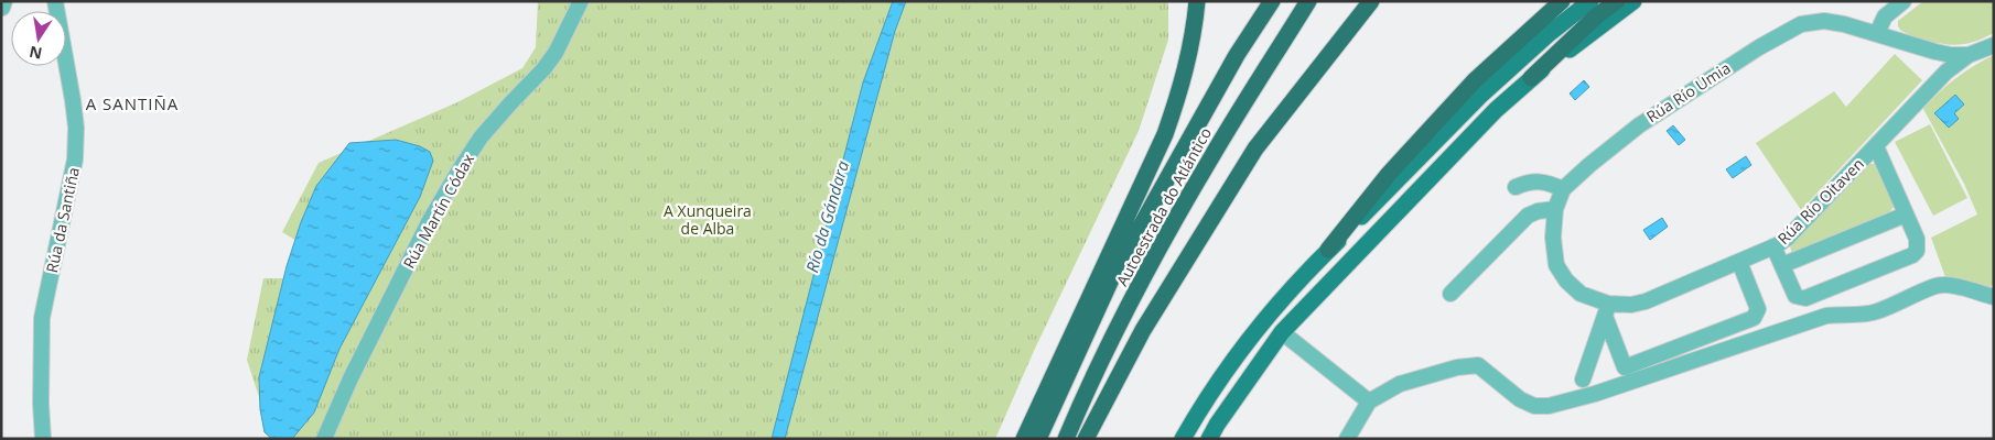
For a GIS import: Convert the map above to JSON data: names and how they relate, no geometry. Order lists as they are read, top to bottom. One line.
{"streets":{"highway":["Autoestrada do Atlántico"],"street":["Rúa Río Umia","Rúa Río Oitaven","Rúa Martín Códax","Rúa da Santiña"]},"crossings":[["Rúa Río Umia","Rúa Río Oitaven"]],"districts":["A SANTIÑA"],"water":["Río da Gándara"],"parks":["A Xunqueira de Alba"],"north":"bottom"}
